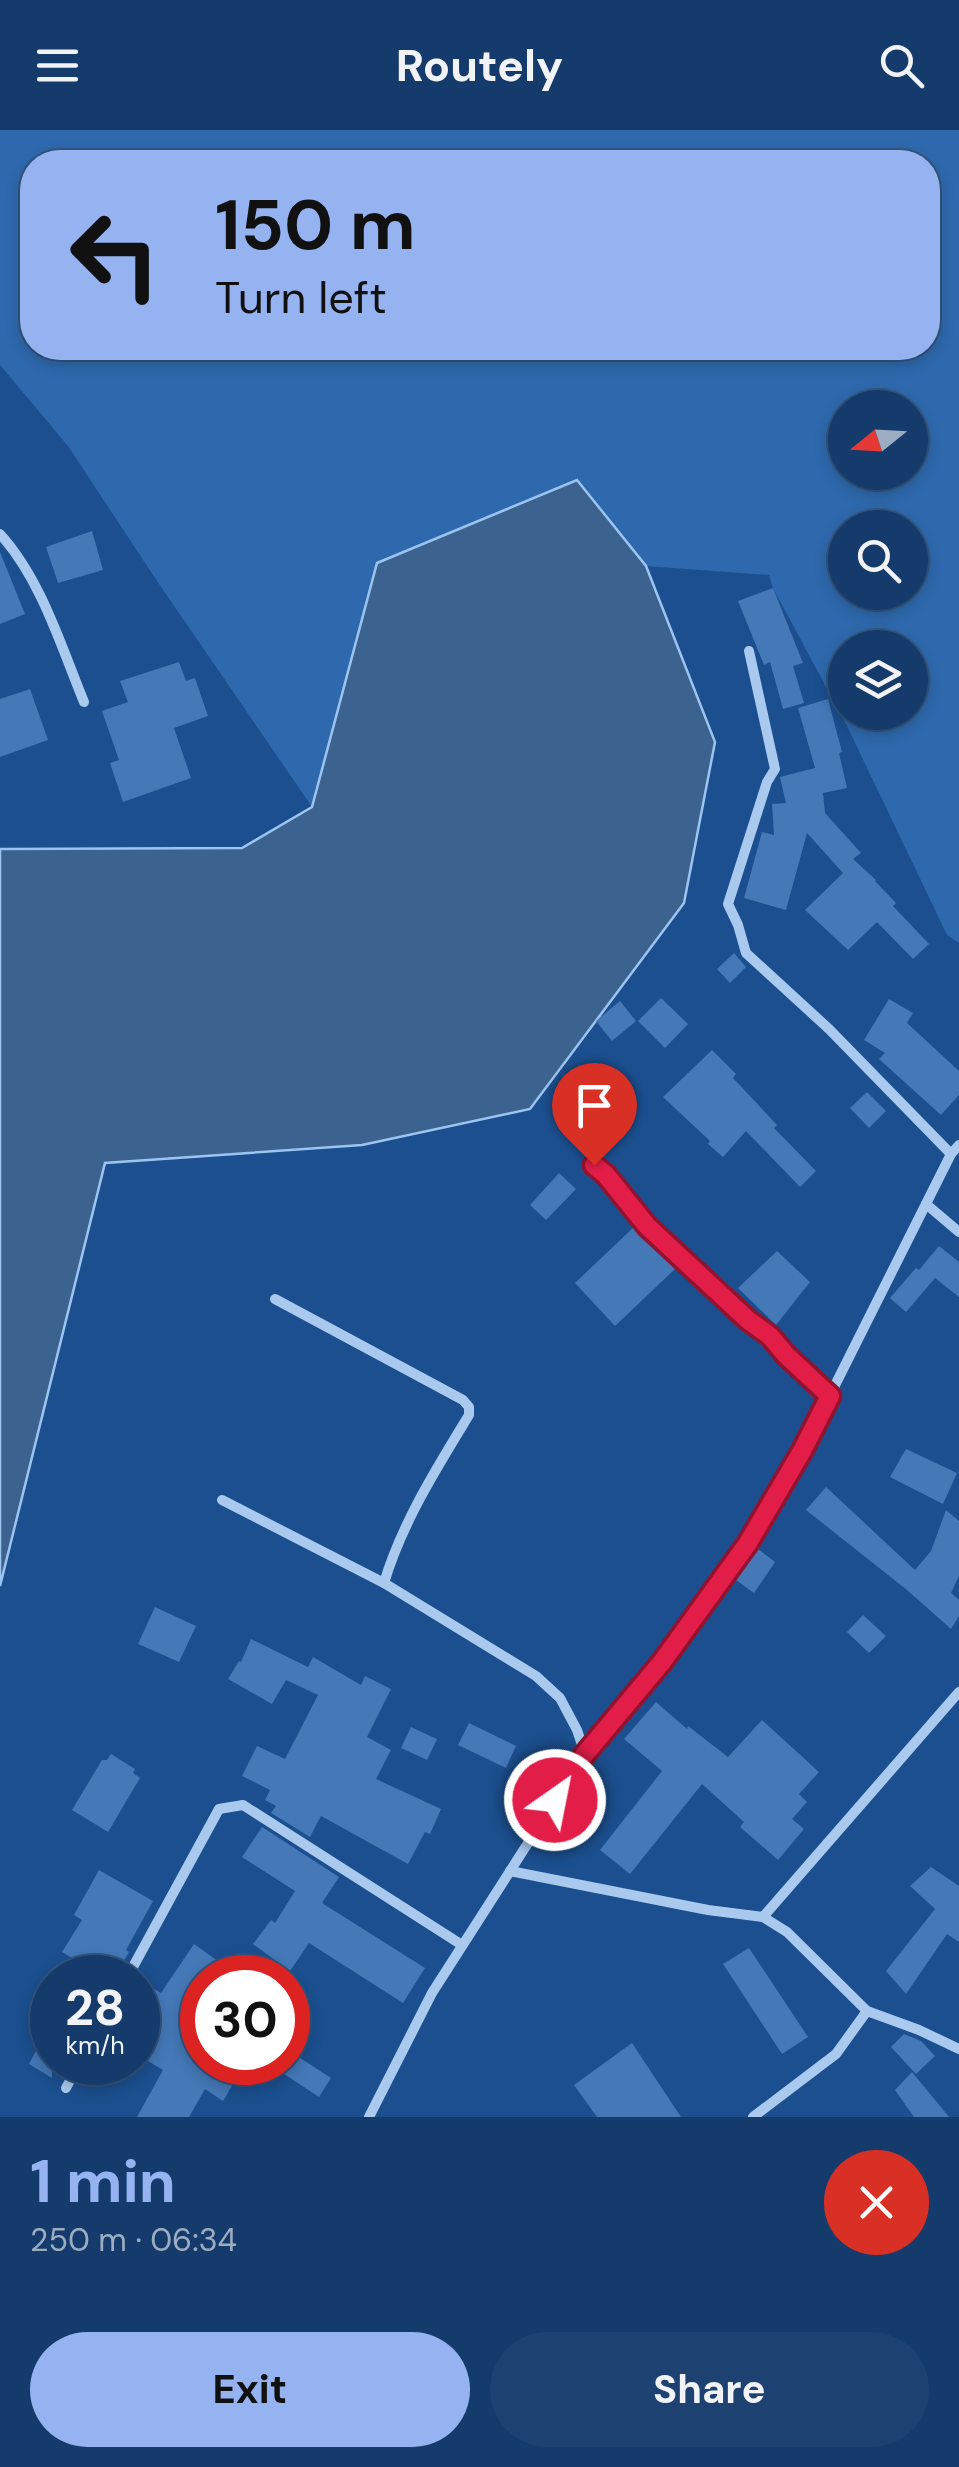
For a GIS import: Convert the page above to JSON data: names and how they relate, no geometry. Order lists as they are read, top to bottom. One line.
{"north":"left","page":{"header":"Routely","turn":["150 m","Turn left"],"speed":"28 km/h","limit":"30","heading":["1 min","250 m · 06:34"],"buttons":["Exit","Share"]}}
